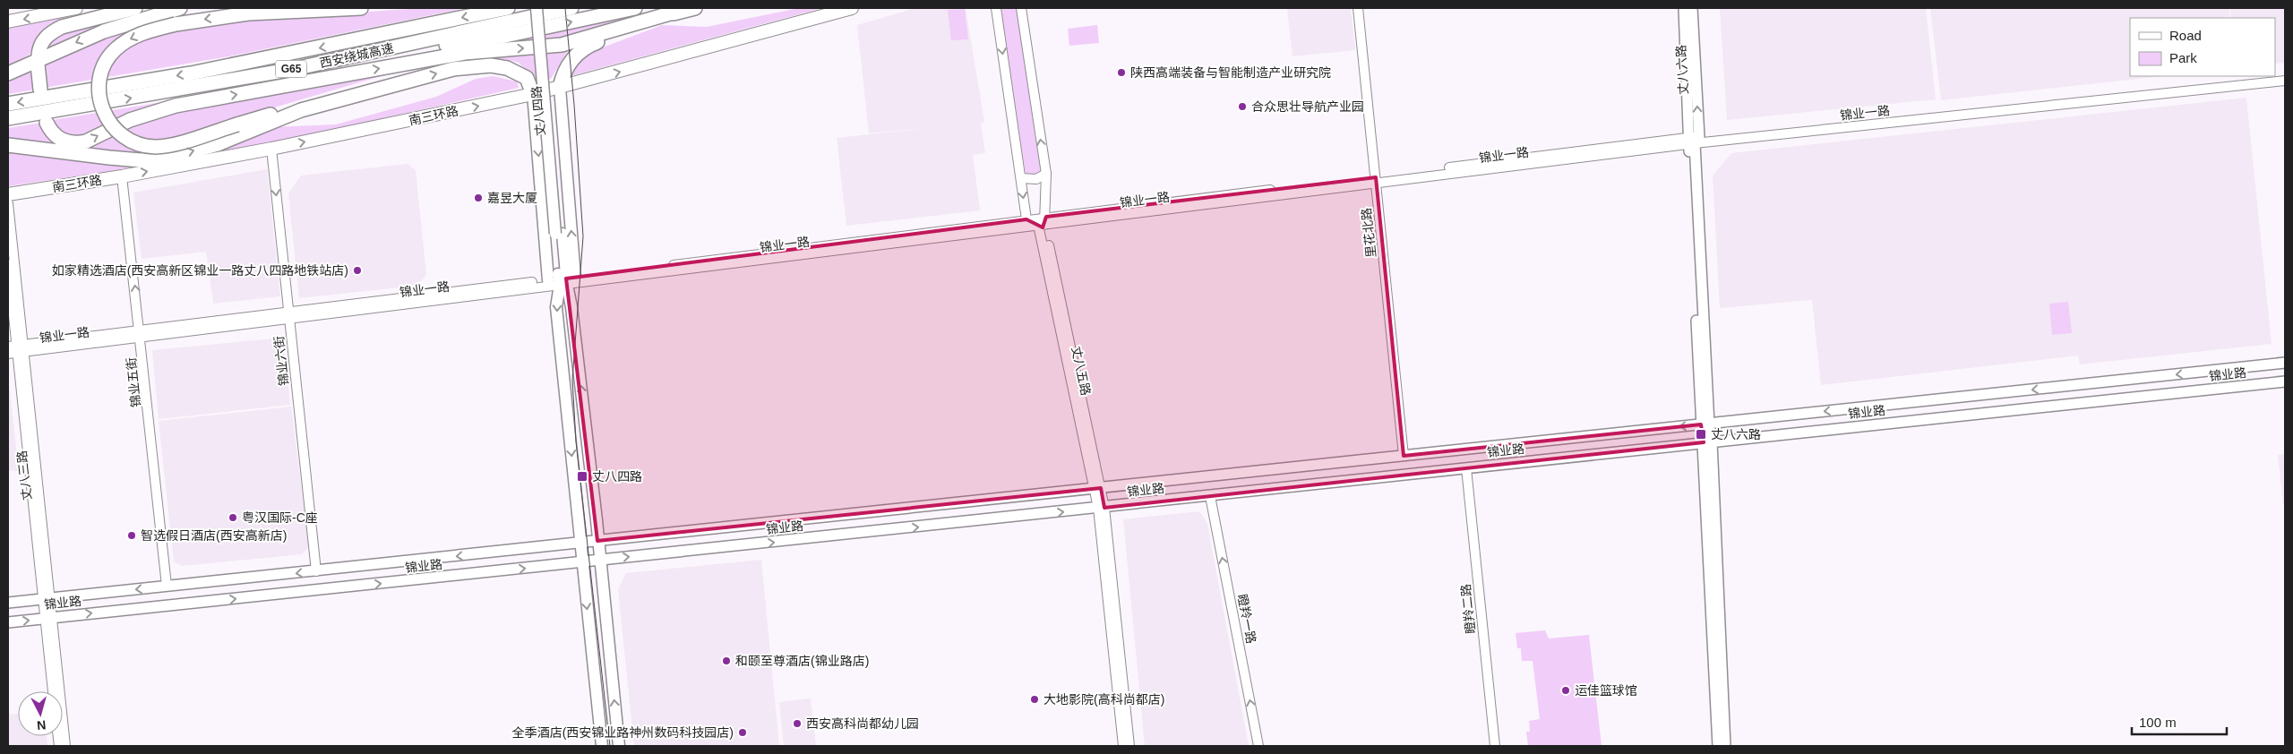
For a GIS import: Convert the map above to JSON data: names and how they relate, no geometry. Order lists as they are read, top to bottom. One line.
{"streets":{"highway":["西安绕城高速","G65","南三环路"],"main road":["丈八六路","丈八四路","锦业路"],"street":["锦业一路","里花北路","锦业六街","丈八五路","锦业五街","丈八三路","瞪羚二路","瞪羚一路"]},"crossings":[["丈八六路","锦业一路"],["丈八六路","锦业路"],["丈八四路","锦业一路"],["丈八四路","锦业路"],["锦业一路","里花北路"],["锦业一路","锦业六街"],["锦业一路","丈八五路"],["锦业一路","锦业五街"],["锦业一路","丈八三路"],["南三环路","锦业六街"],["南三环路","锦业五街"],["里花北路","锦业路"],["锦业六街","锦业路"],["丈八五路","锦业路"],["锦业路","锦业五街"],["锦业路","丈八三路"],["锦业路","瞪羚二路"],["锦业路","瞪羚一路"]],"one_way":["锦业六街","锦业五街","瞪羚一路"],"places":{"other":["陕西高端装备与智能制造产业研究院","合众思壮导航产业园","嘉昱大厦","如家精选酒店(西安高新区锦业一路丈八四路地铁站店)","粤汉国际-C座","智选假日酒店(西安高新店)","和颐至尊酒店(锦业路店)","运佳篮球馆","大地影院(高科尚都店)","西安高科尚都幼儿园","全季酒店(西安锦业路神州数码科技园店)"],"transit":["丈八六路","丈八四路"]},"legend":["Road","Park"],"scale_bar":"100 m","north":"bottom"}
